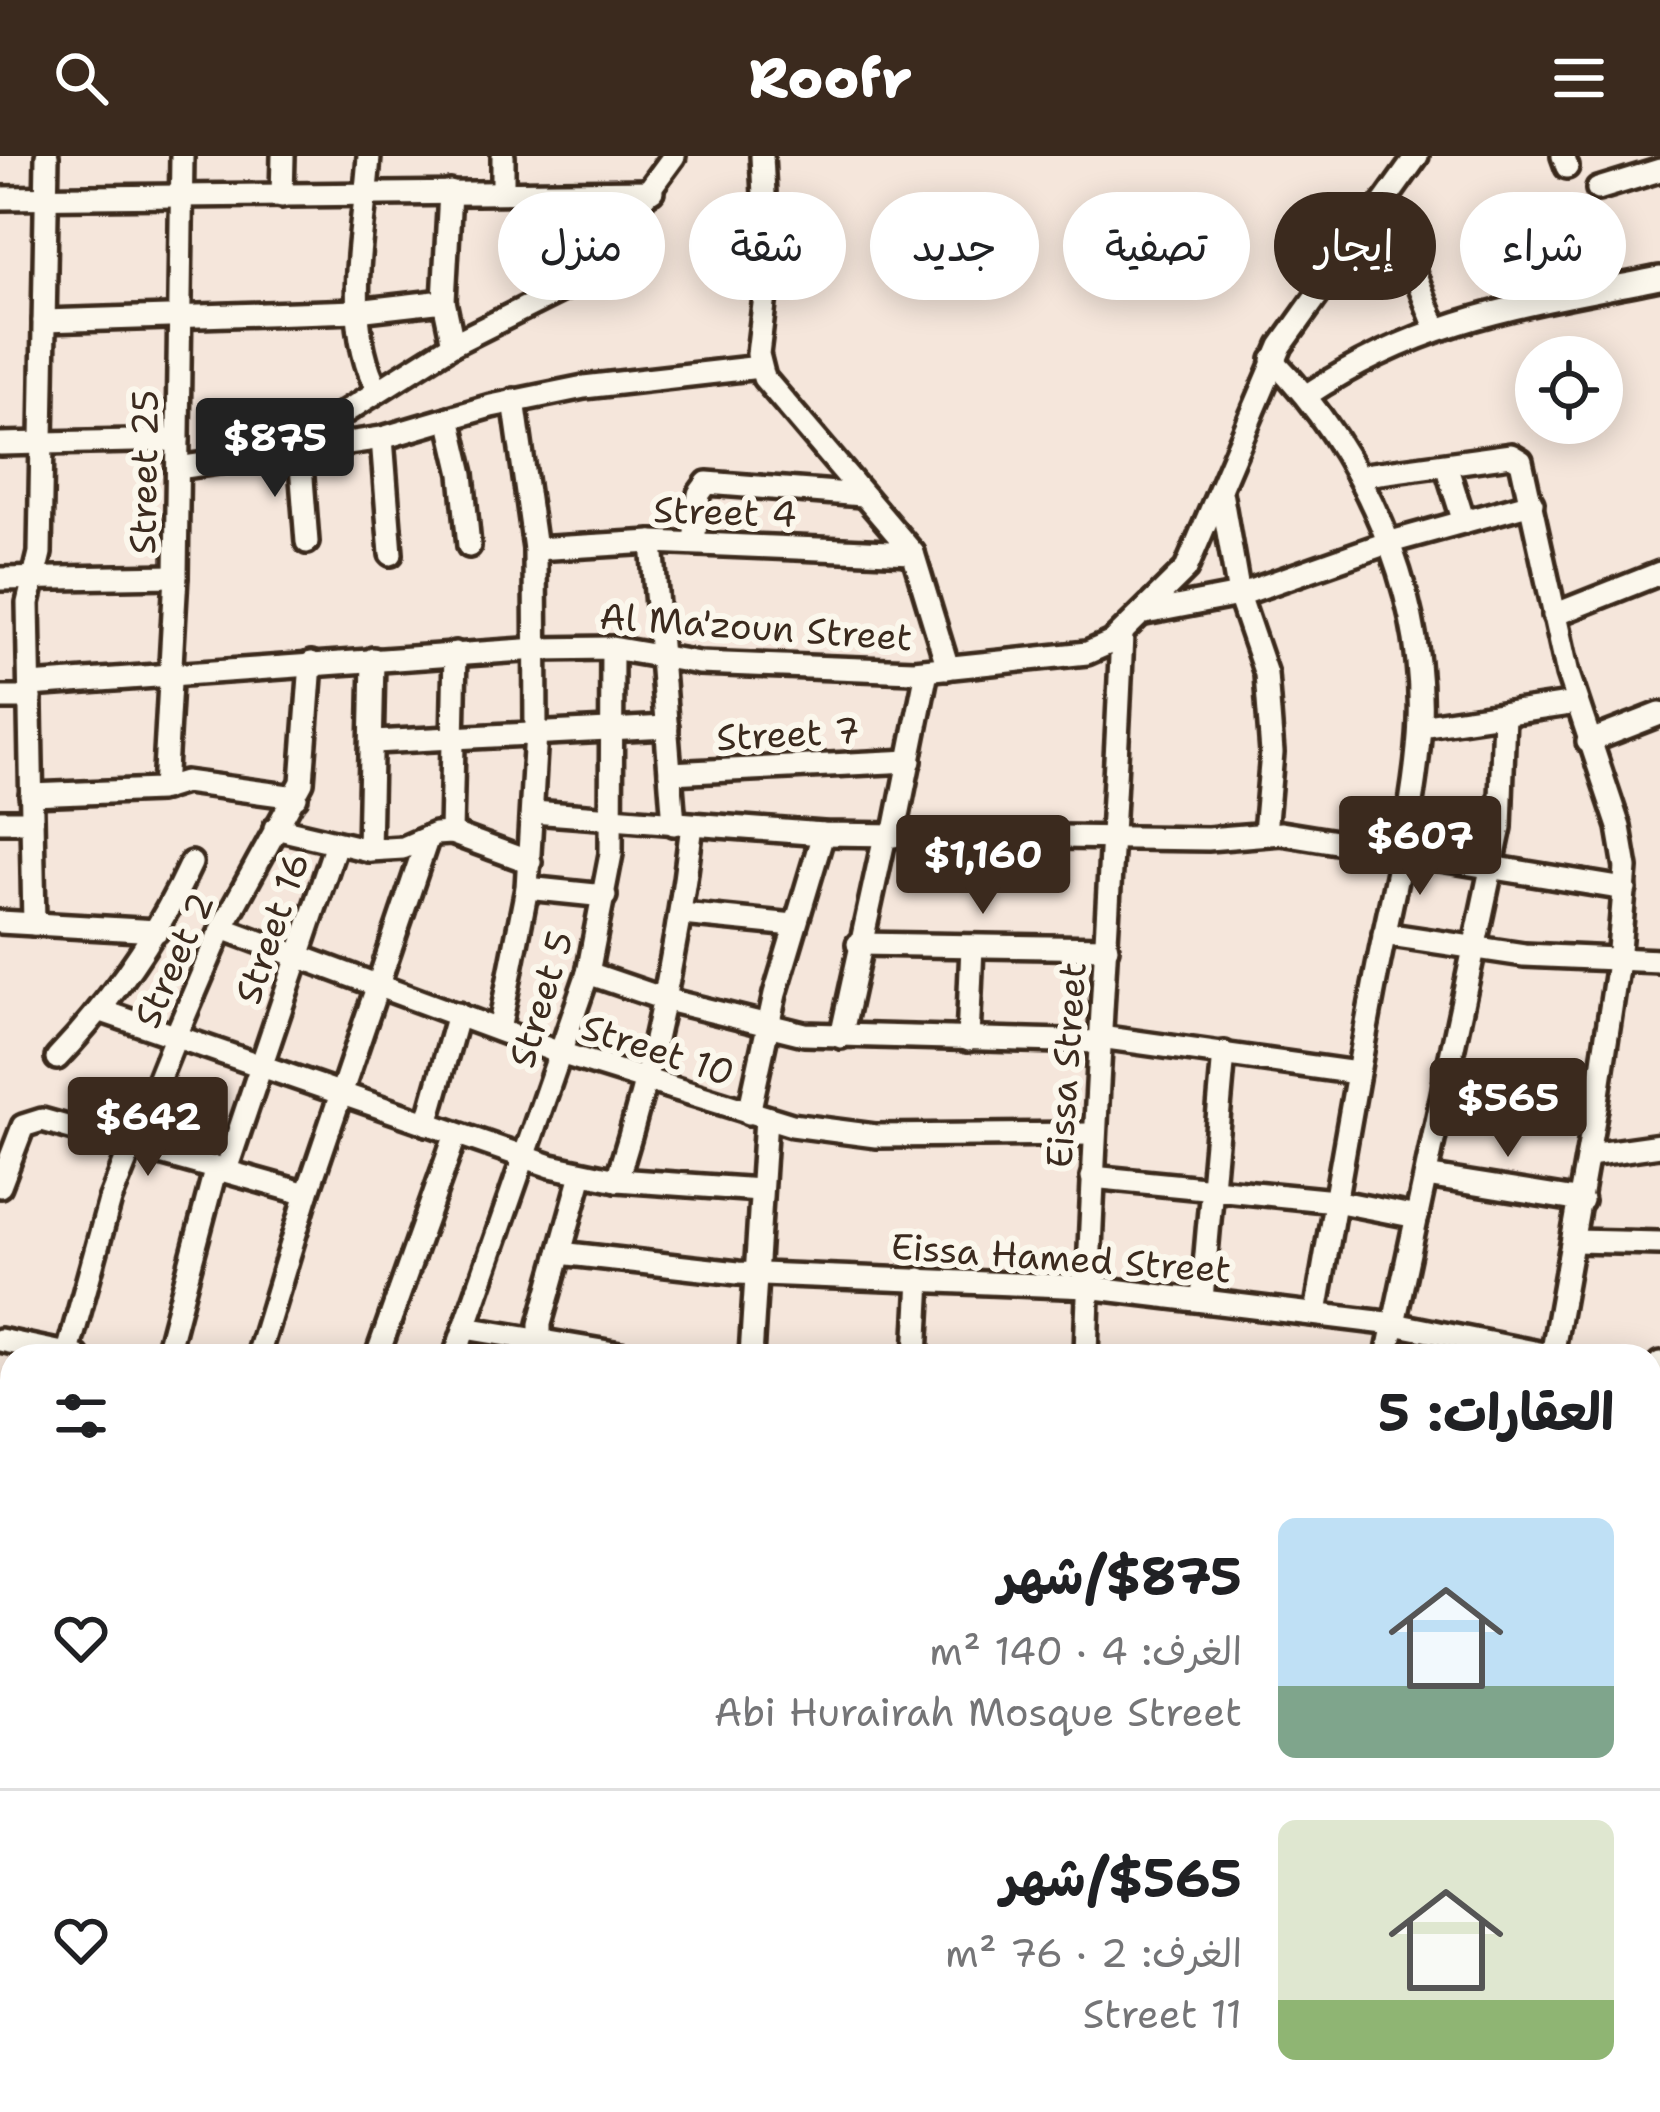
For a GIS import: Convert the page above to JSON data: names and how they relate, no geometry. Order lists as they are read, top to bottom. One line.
{"streets":{"street":["Street 25","Street 4","Al Ma'zoun Street","Street 7","Street 16","Street 2","Street 5","Street 10","Eissa Street","Eissa Hamed Street"]},"crossings":[["Street 25","Al Ma'zoun Street"],["Al Ma'zoun Street","Street 2"],["Al Ma'zoun Street","Street 5"],["Al Ma'zoun Street","Eissa Street"],["Street 16","Street 10"],["Street 2","Street 10"],["Street 5","Street 10"],["Street 10","Eissa Street"],["Eissa Street","Eissa Hamed Street"]],"page":{"header":"Roofr","chip":["شراء","إيجار","تصفية","جديد","شقة","منزل"],"price":["$875","$607","$1,160","$565","$642"],"heading":"العقارات: 5","list":[{"name":"$875/شهر","note":"الغرف: 4 · 140 m² · Abi Hurairah Mosque Street"},{"name":"$565/شهر","note":"الغرف: 2 · 76 m² · Street 11"}]}}
